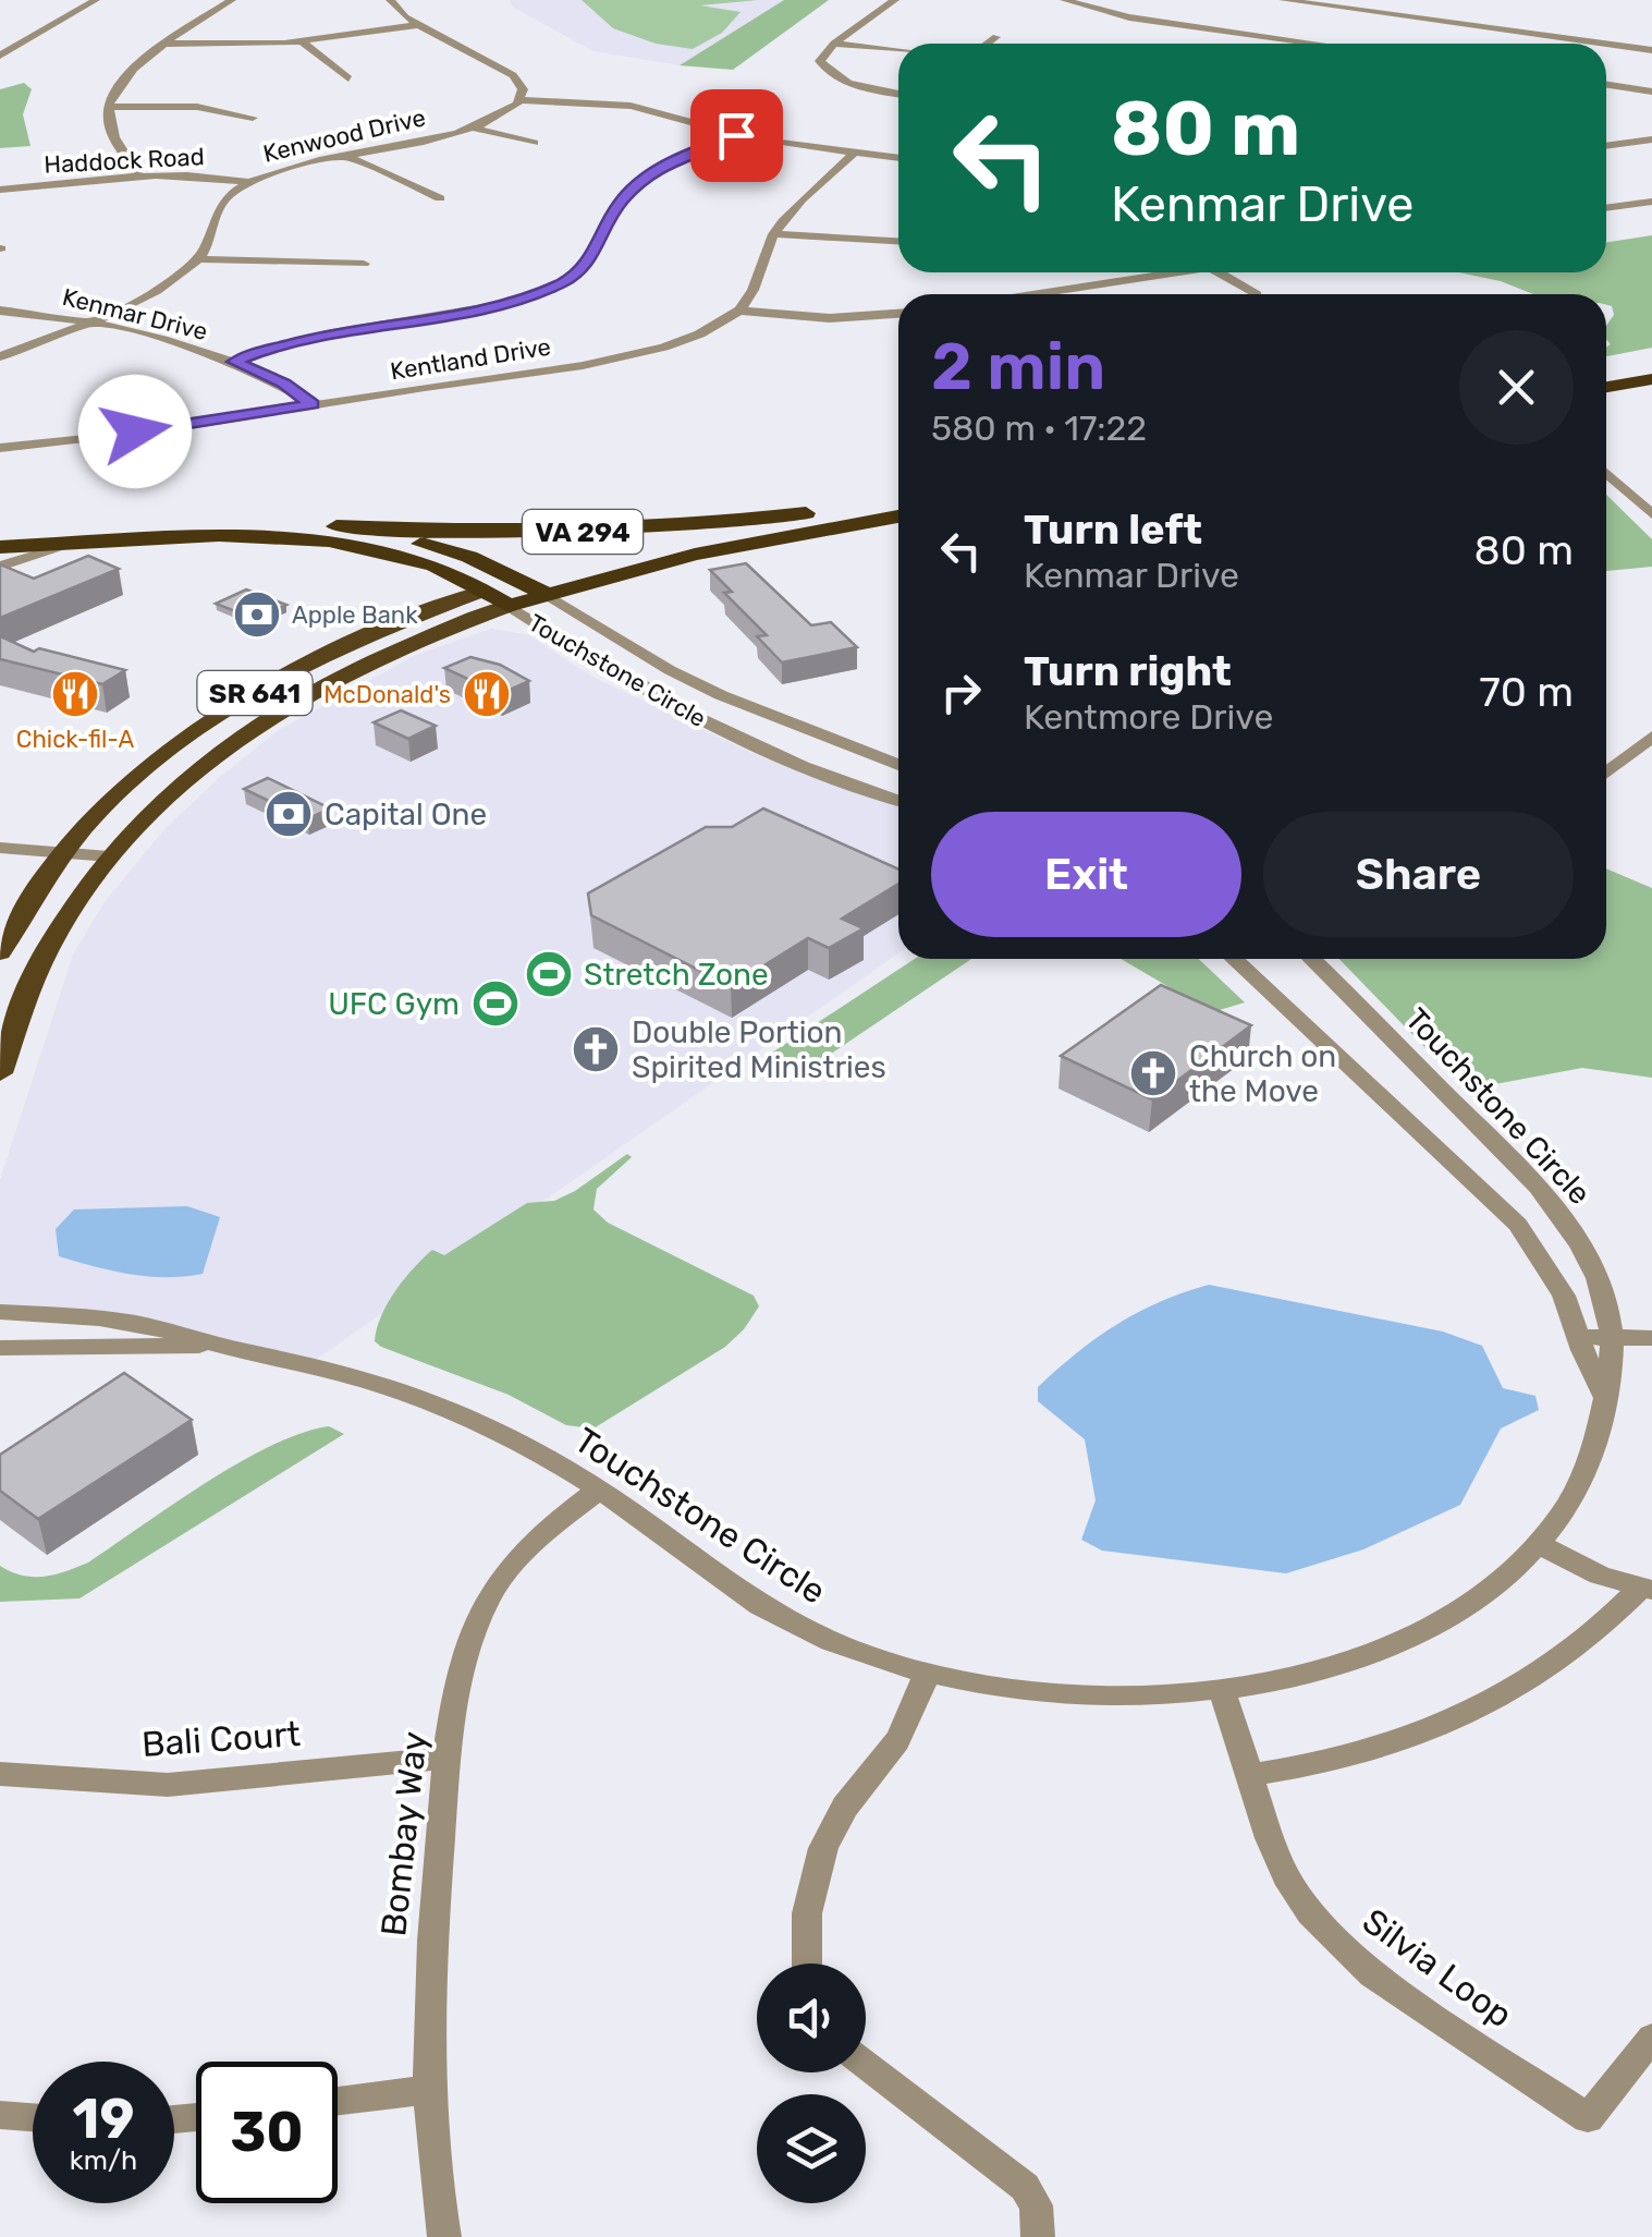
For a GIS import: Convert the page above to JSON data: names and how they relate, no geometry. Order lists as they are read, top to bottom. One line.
{"streets":{"highway":["VA 294"],"main road":["SR 641"],"street":["Kenwood Drive","Haddock Road","Kenmar Drive","Kentland Drive","Touchstone Circle","Bali Court","Bombay Way","Silvia Loop"]},"crossings":[["Kenwood Drive","Haddock Road"],["Kenmar Drive","Kentland Drive"],["VA 294","Touchstone Circle"],["VA 294","SR 641"],["Touchstone Circle","SR 641"],["Touchstone Circle","Bombay Way"],["Touchstone Circle","Silvia Loop"],["Bali Court","Bombay Way"]],"places":{"bank":["Apple Bank","Capital One"],"restaurant":["Chick-fil-A","McDonald's"],"sports":["Stretch Zone","UFC Gym"],"church":["Double Portion Spirited Ministries","Church on the Move"]},"page":{"turn":["80 m","Kenmar Drive"],"heading":["2 min","580 m · 17:22"],"list":[{"name":"Turn left","note":"Kenmar Drive","value":"80 m"},{"name":"Turn right","note":"Kentmore Drive","value":"70 m"}],"buttons":["Exit","Share"],"speed":"19 km/h","limit":"30"}}
